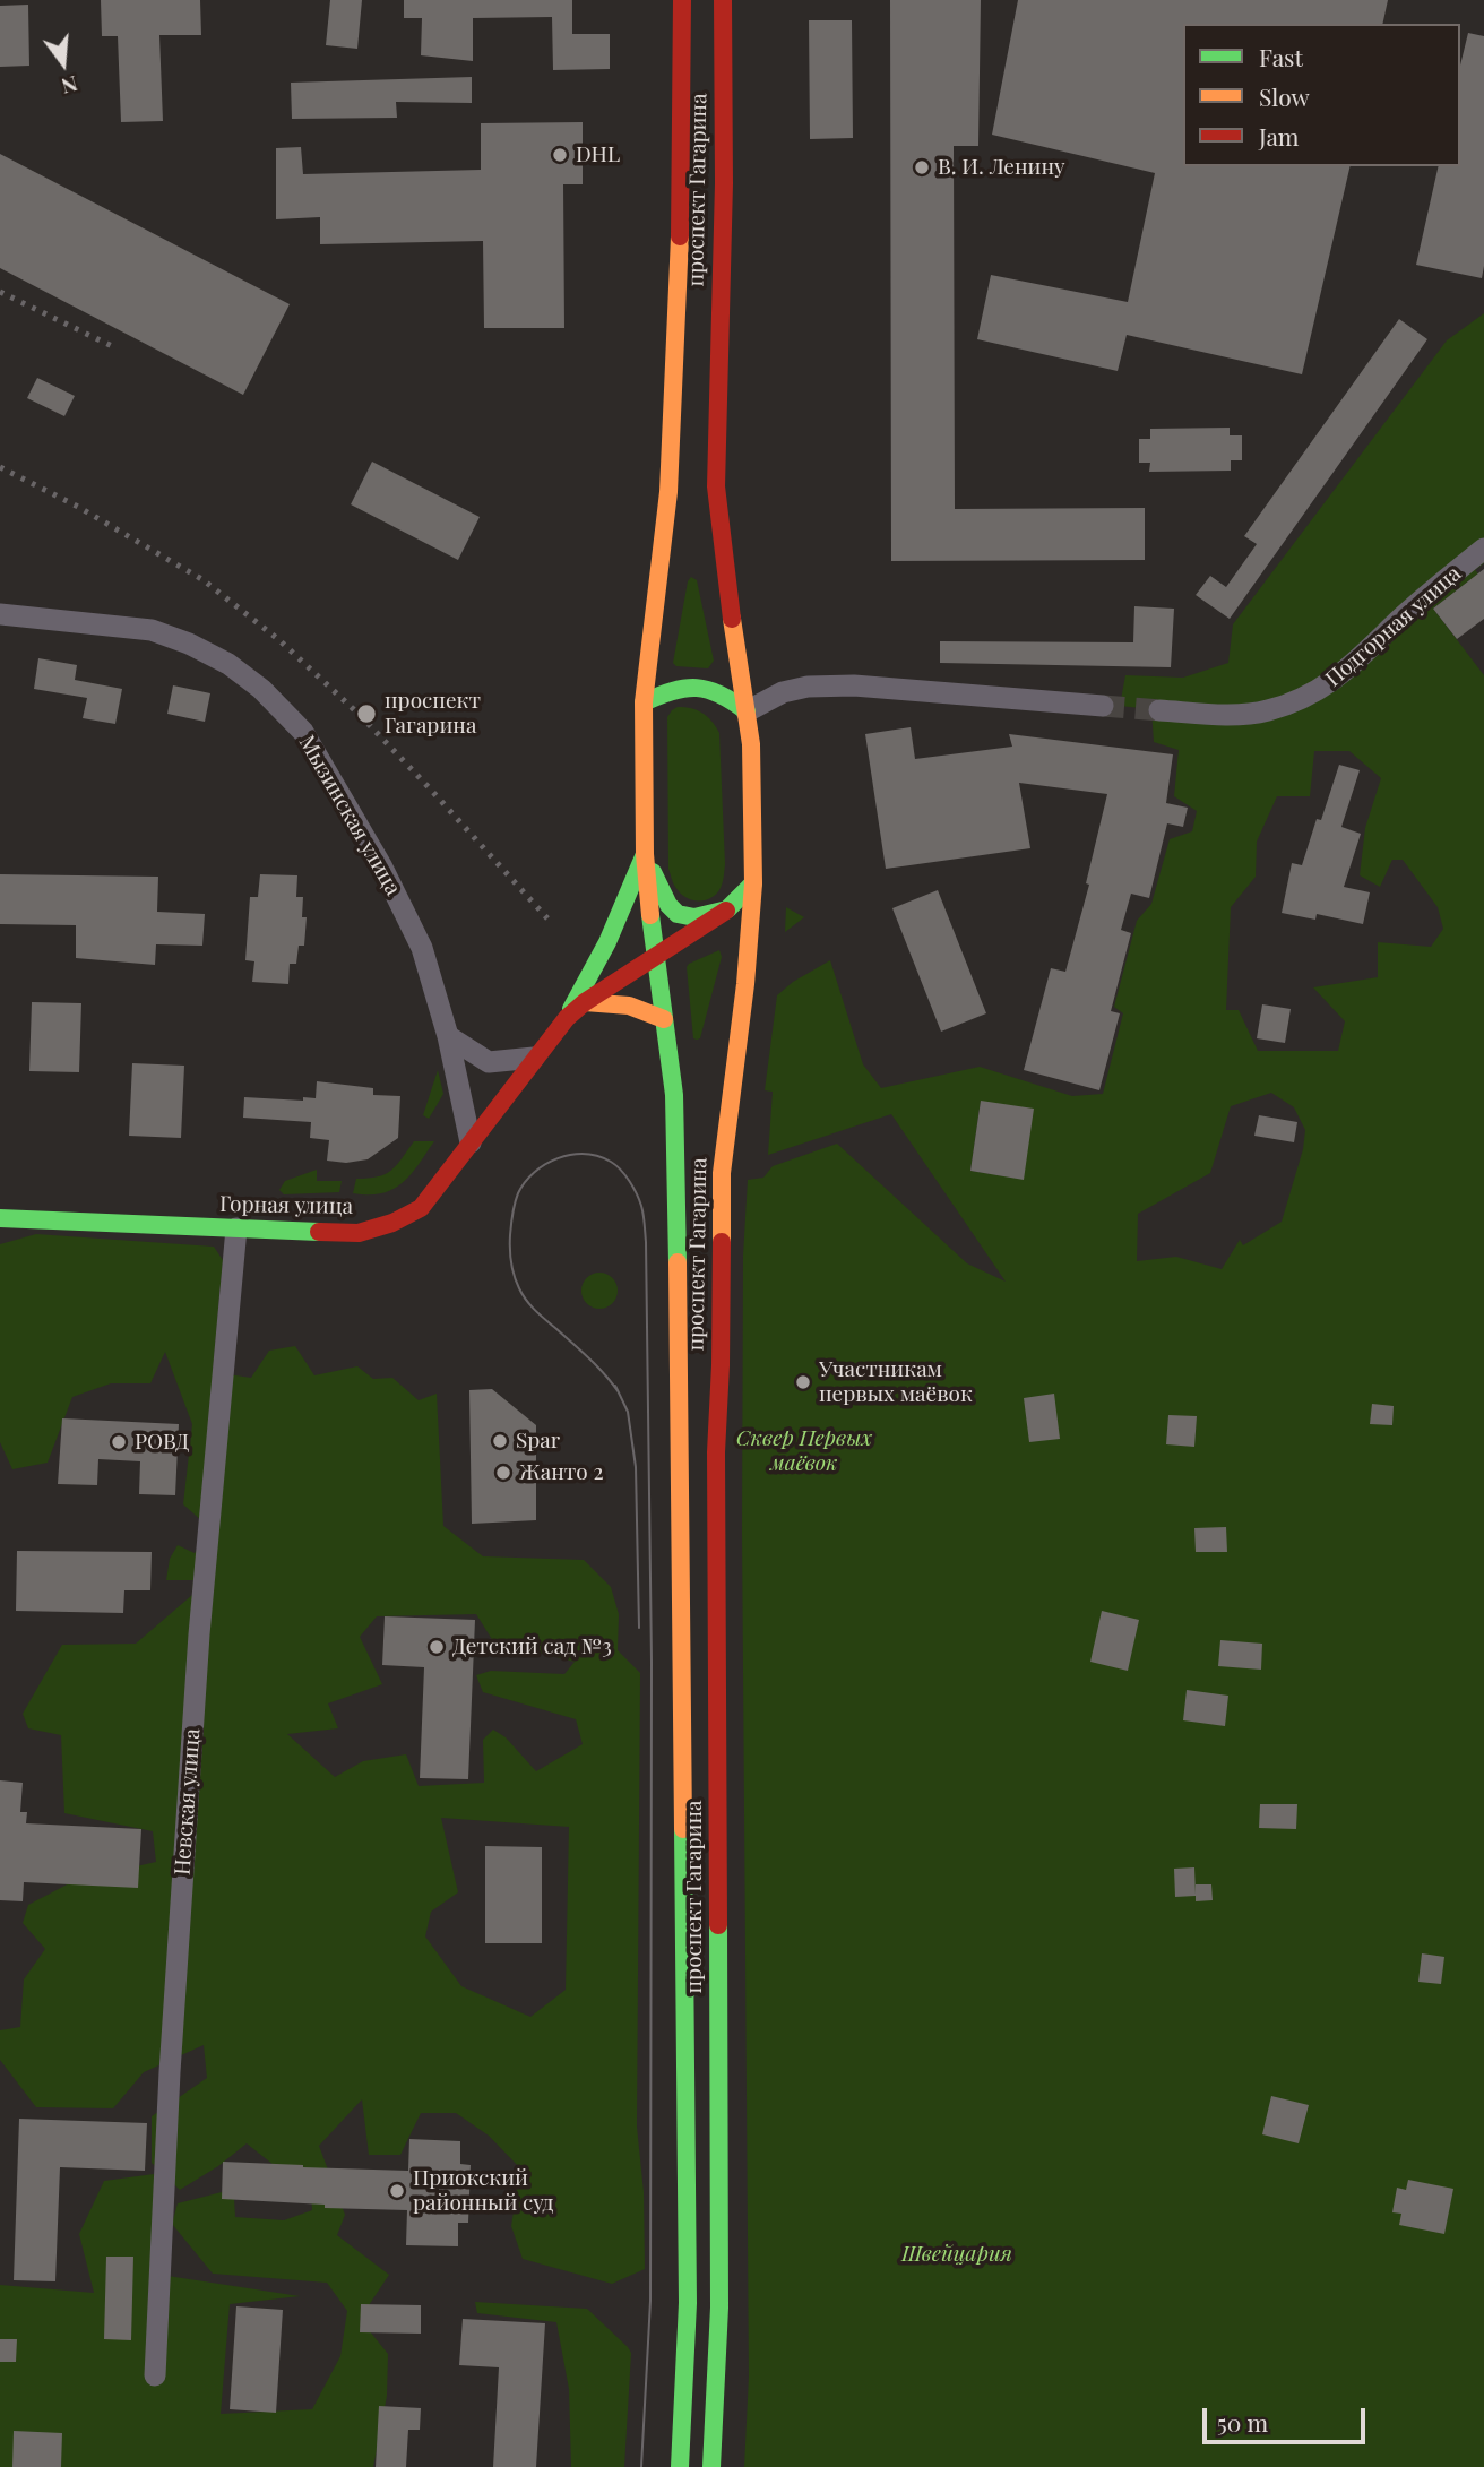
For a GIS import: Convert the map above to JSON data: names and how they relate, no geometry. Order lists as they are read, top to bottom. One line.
{"streets":{"main road":["проспект Гагарина","Горная улица"],"street":["Подгорная улица","Мызинская улица","Невская улица"]},"crossings":[["проспект Гагарина","Горная улица"],["Мызинская улица","Горная улица"],["Горная улица","Невская улица"]],"parks":["Сквер Первых маёвок","Швейцария"],"places":["DHL","В. И. Ленину","проспект Гагарина","Участникам первых маёвок","Spar","РОВД","Жанто 2","Детский сад №3","Приокский районный суд"],"legend":["Fast","Slow","Jam"],"scale_bar":"50 m","north":"bottom"}
